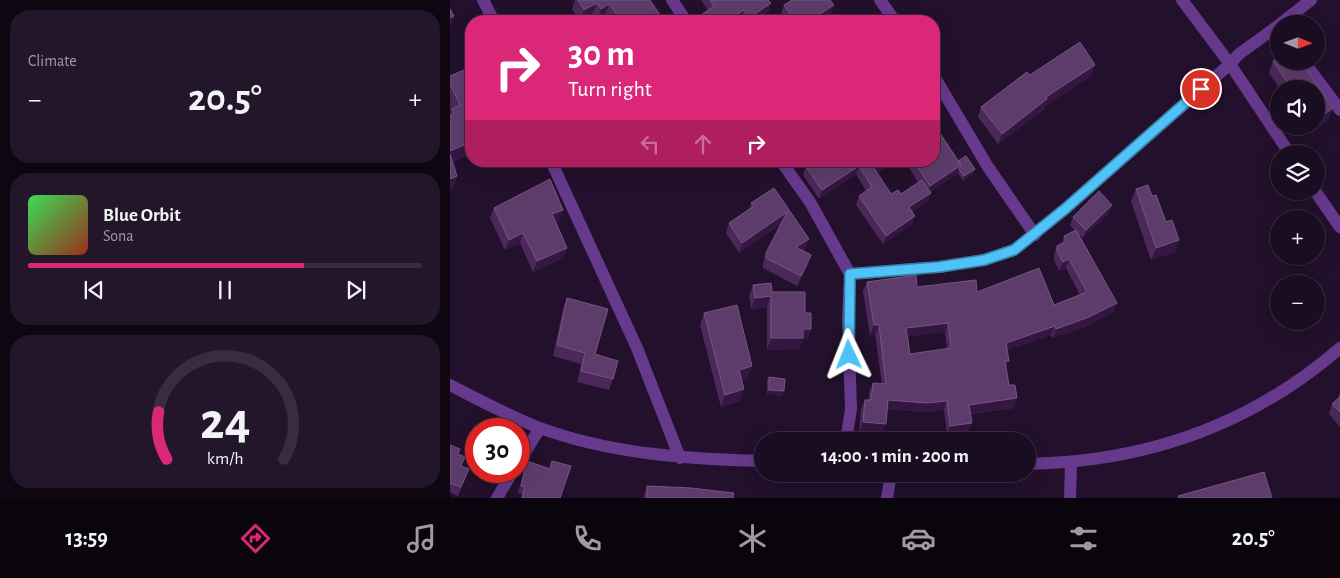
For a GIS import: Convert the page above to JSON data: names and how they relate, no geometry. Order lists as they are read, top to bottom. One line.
{"north":"right","page":{"tile":"Climate","map_buttons":["+","−"],"turn":["30 m","Turn right"],"heat":["−","20.5°","+"],"song":["Blue Orbit","Sona"],"limit":"30","trip":"14:00 · 1 min · 200 m","tabs":["13:59","20.5°"],"gauge":["24","km/h"]}}
